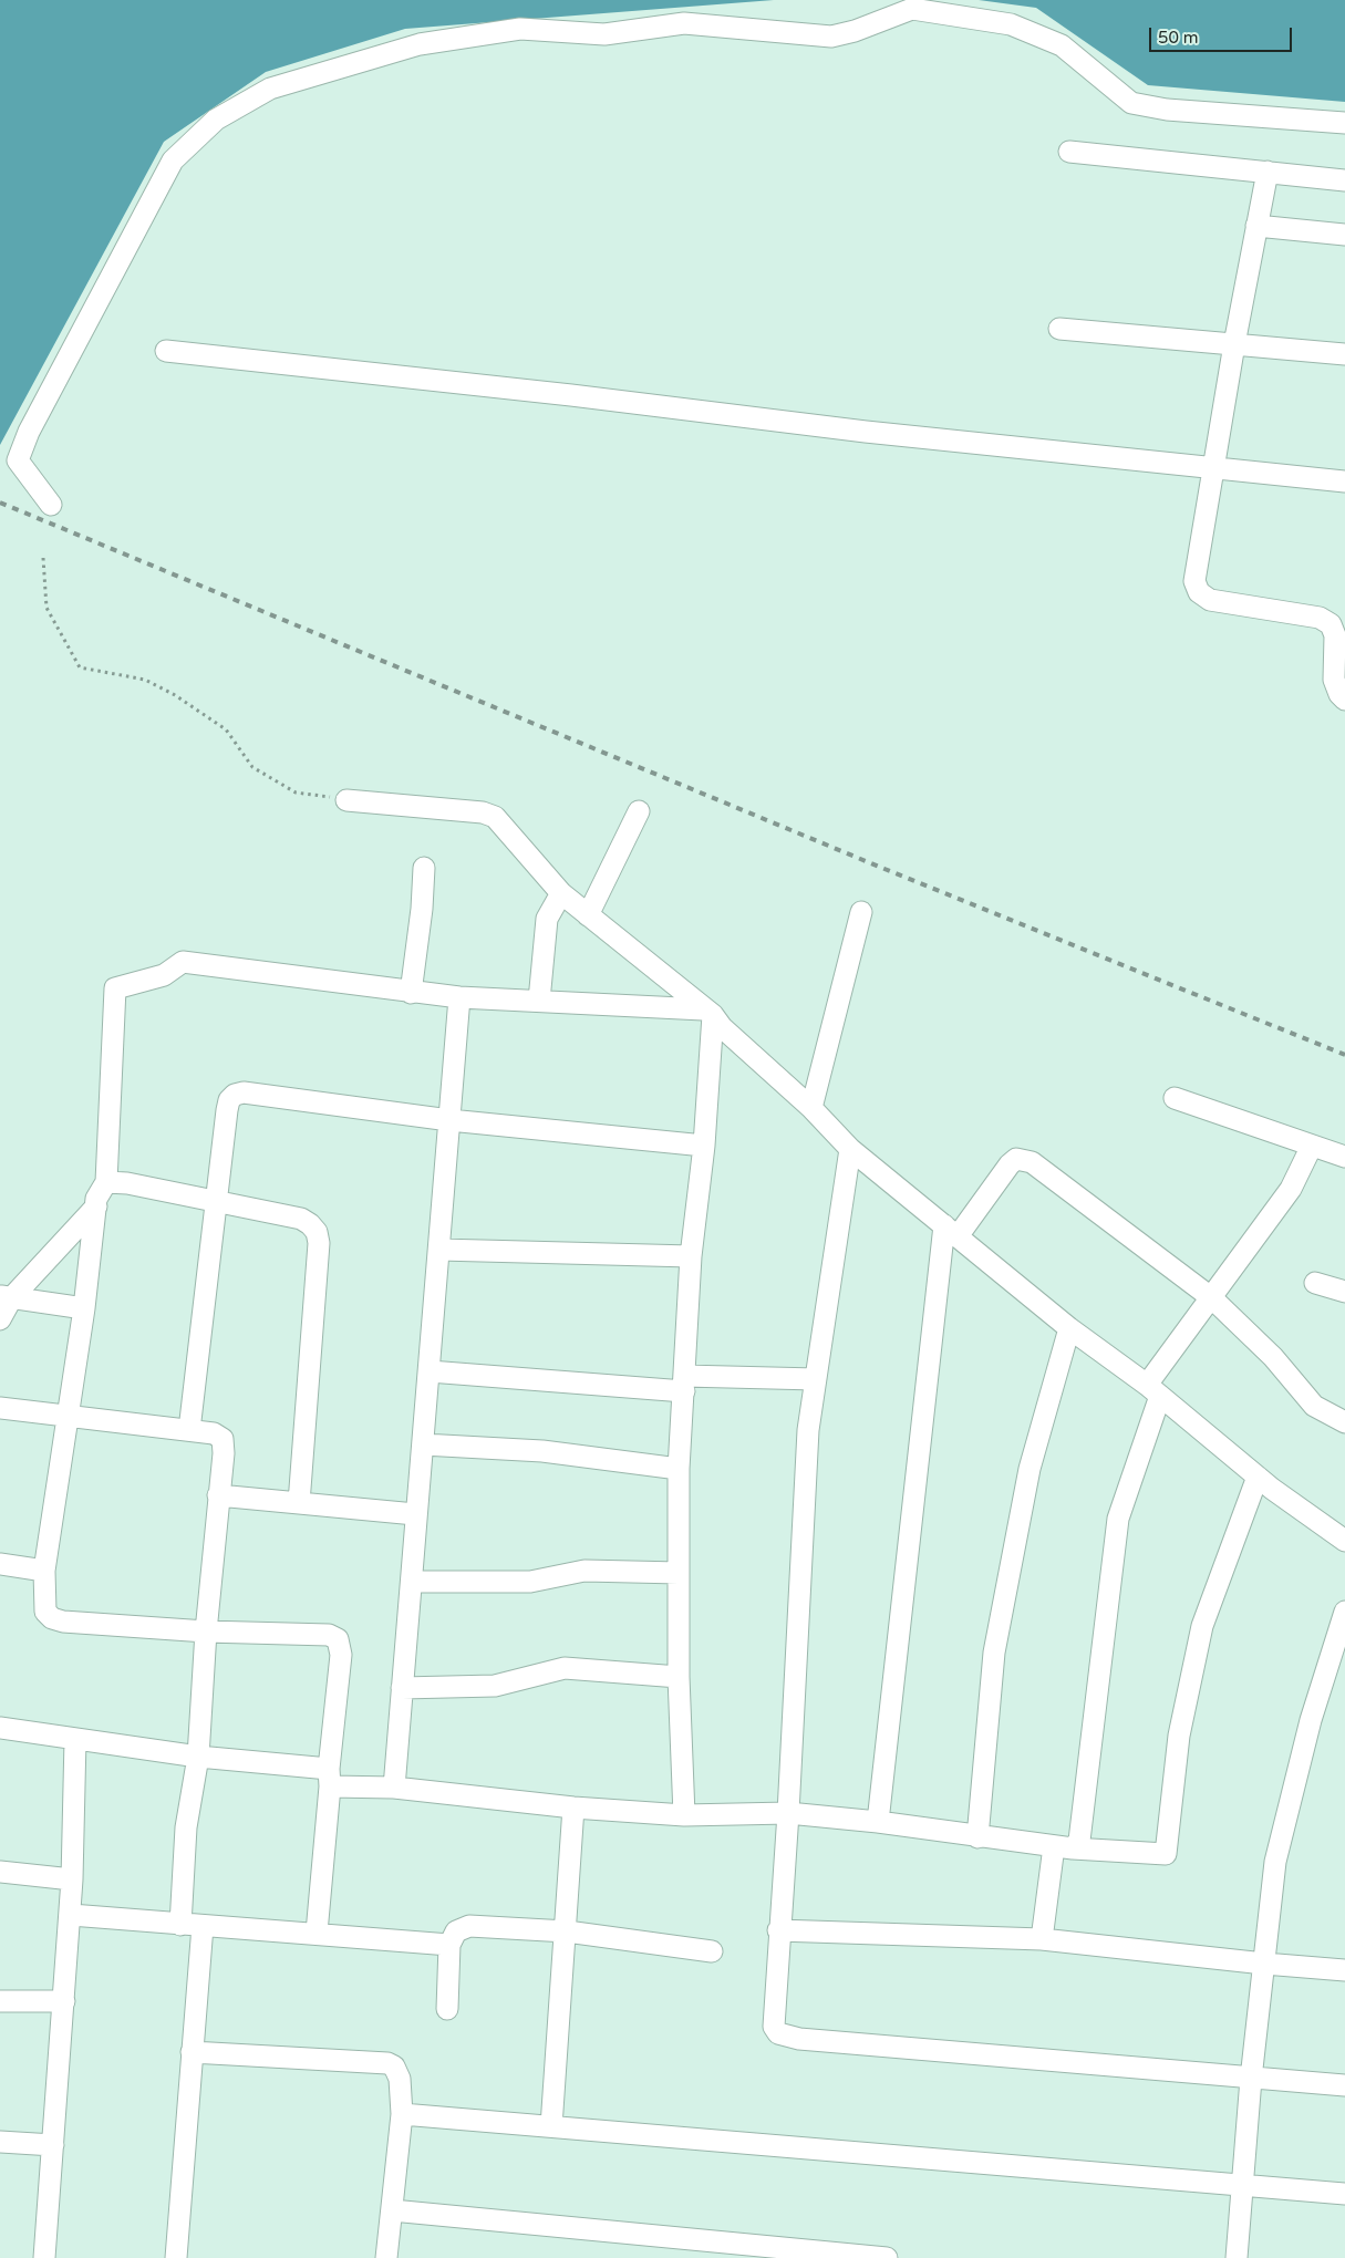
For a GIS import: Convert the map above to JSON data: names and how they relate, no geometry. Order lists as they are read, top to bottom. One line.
{"scale_bar":"50 m"}
